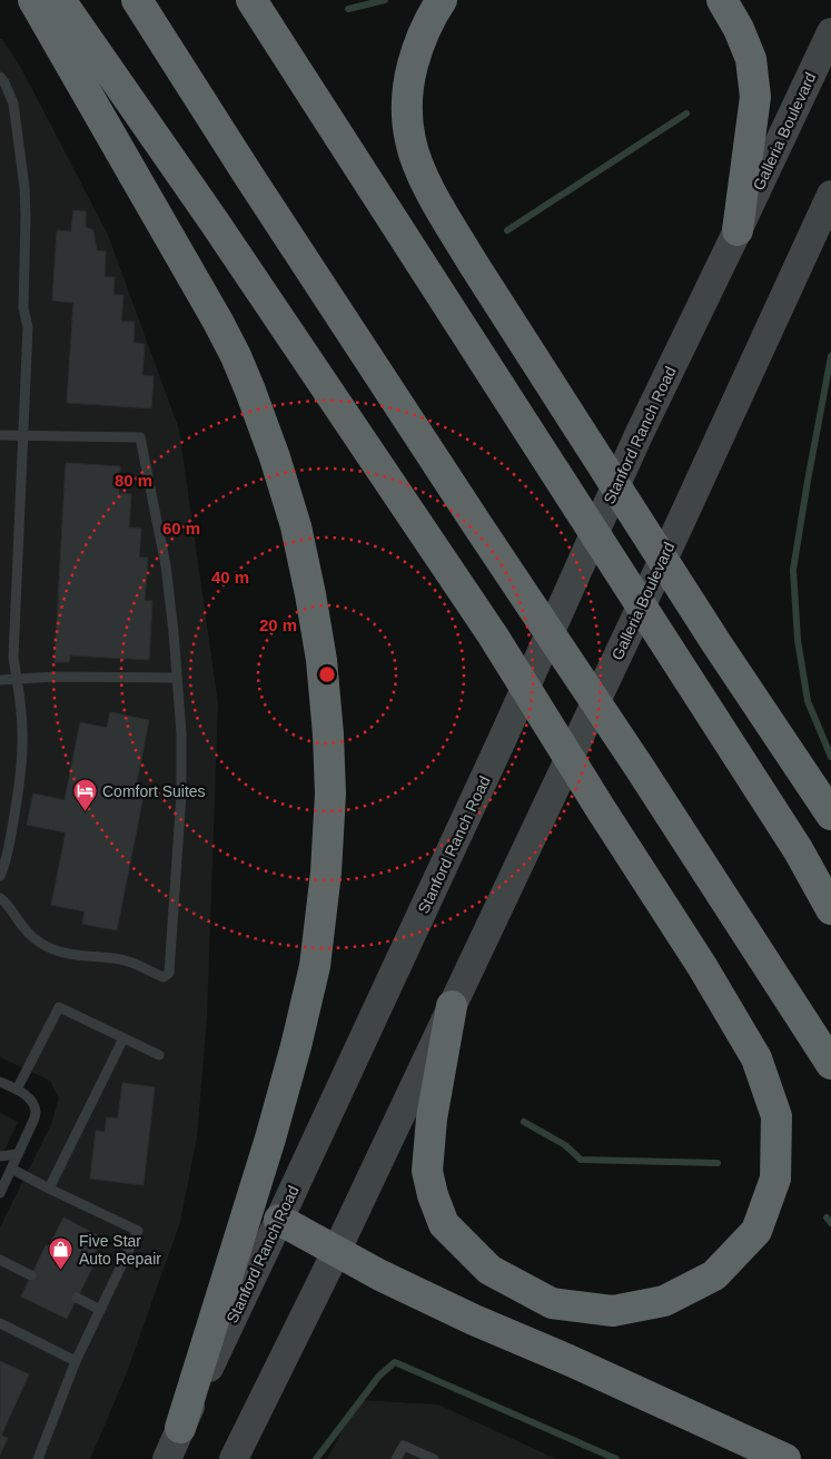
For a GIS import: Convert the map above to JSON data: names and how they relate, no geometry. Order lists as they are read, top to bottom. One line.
{"streets":{"main road":["Galleria Boulevard","Stanford Ranch Road"]},"crossings":[["Galleria Boulevard","Stanford Ranch Road"]],"places":{"hotel":["Comfort Suites"],"shop":["Five Star Auto Repair"]},"rings":["80 m","60 m","40 m","20 m"]}
